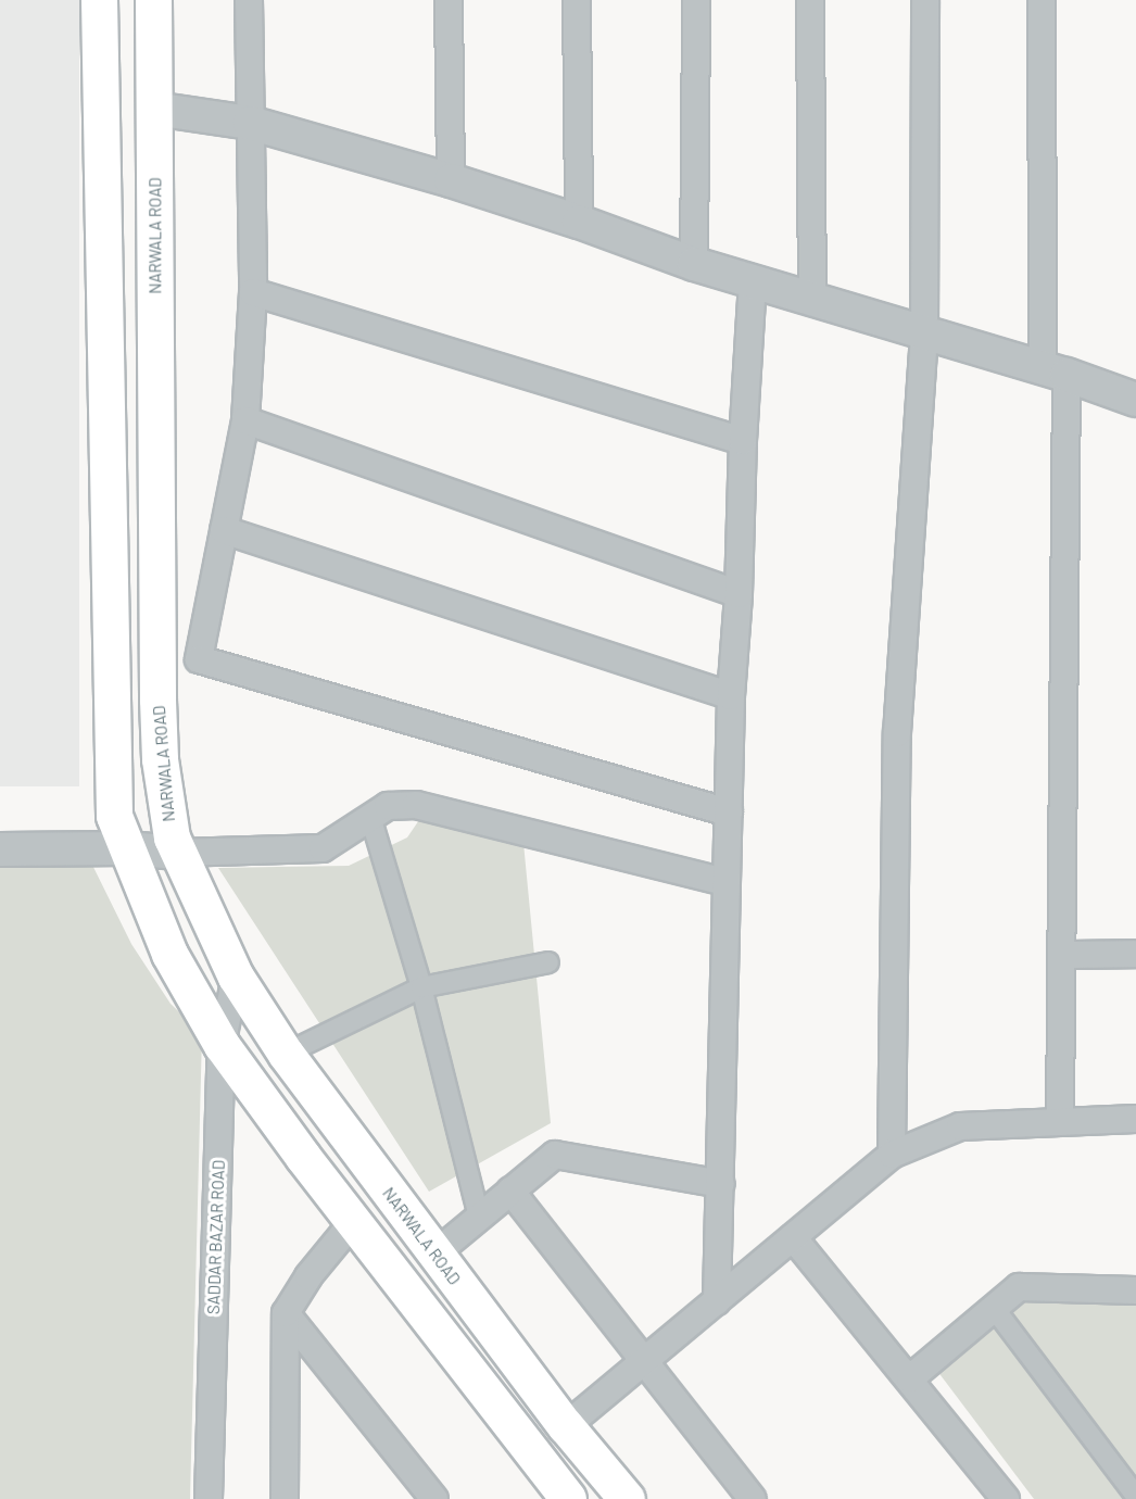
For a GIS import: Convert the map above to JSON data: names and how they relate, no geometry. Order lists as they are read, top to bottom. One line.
{"streets":{"main road":["NARWALA ROAD"],"street":["SADDAR BAZAR ROAD"]},"crossings":[["NARWALA ROAD","SADDAR BAZAR ROAD"]]}
